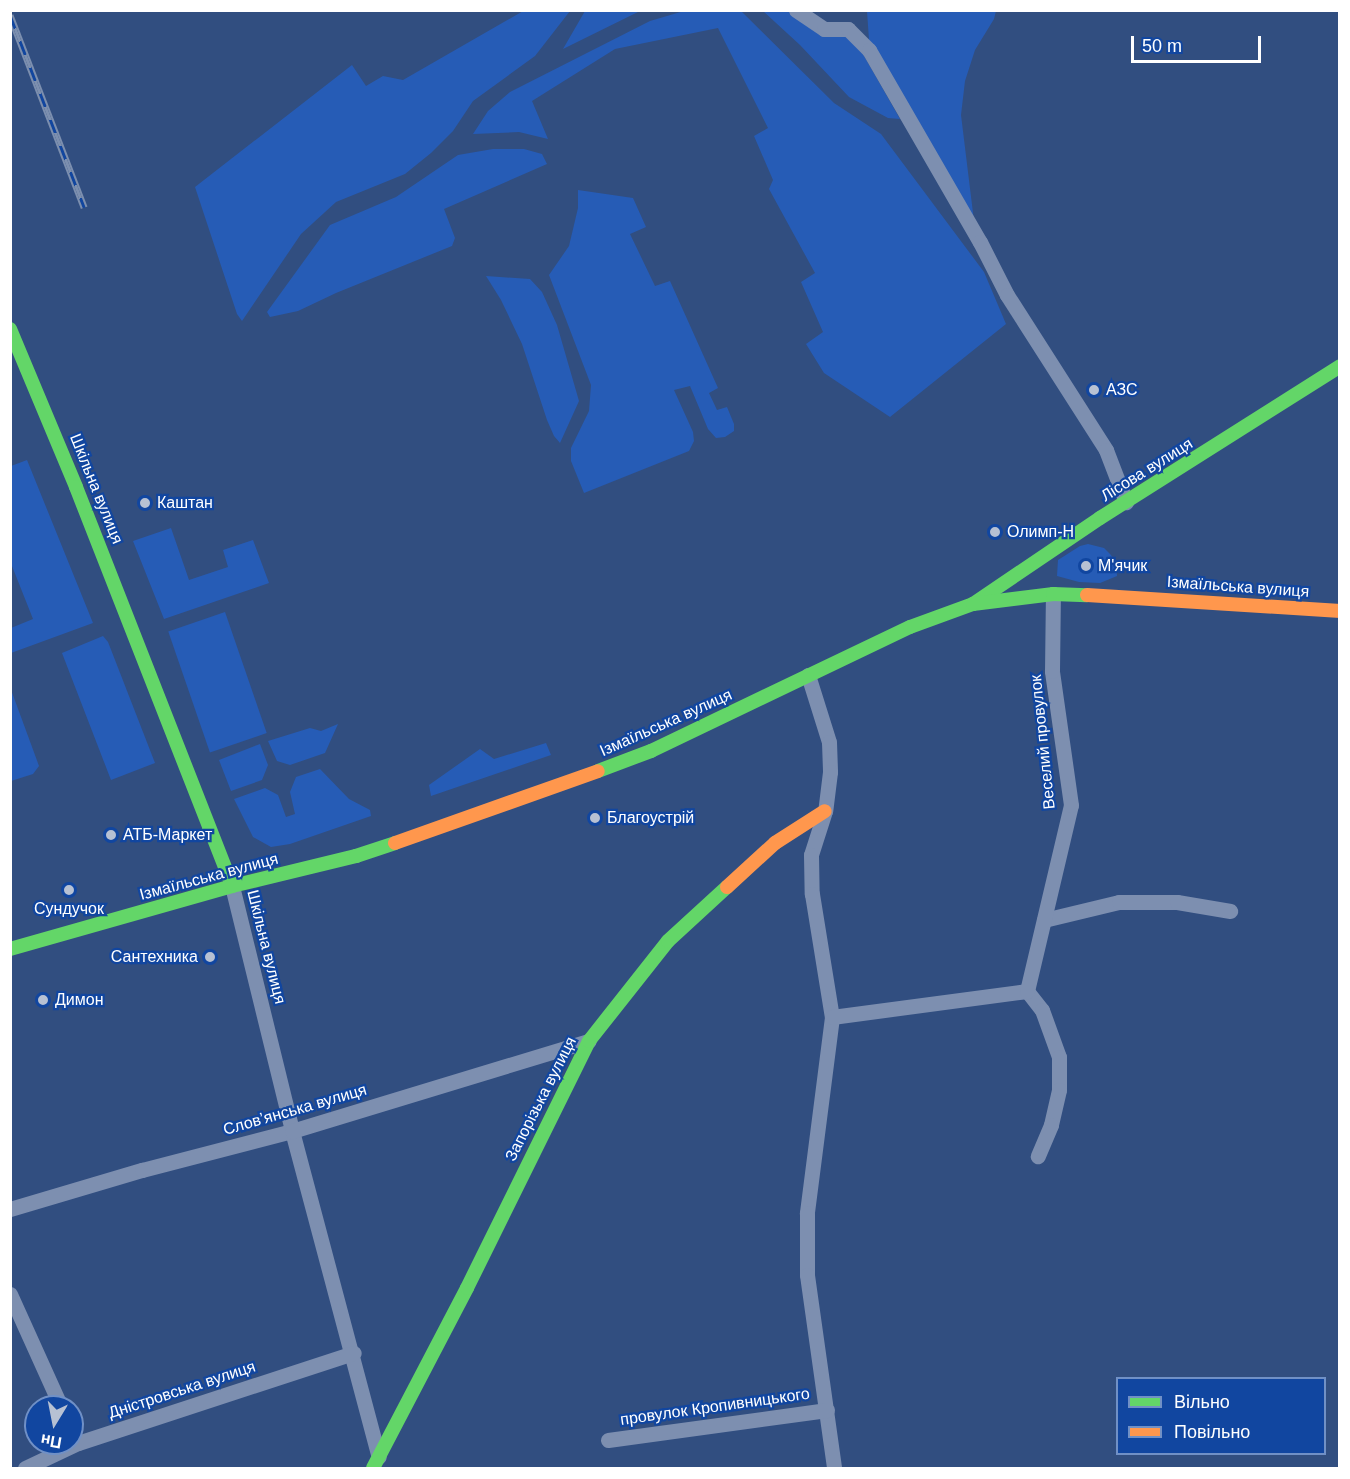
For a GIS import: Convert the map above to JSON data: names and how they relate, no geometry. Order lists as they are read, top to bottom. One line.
{"streets":{"main road":["Лісова вулиця","Шкільна вулиця","Ізмаїльська вулиця","Запорізька вулиця"],"street":["Веселий провулок","Словʼянська вулиця","Дністровська вулиця","провулок Кропивницького"]},"crossings":[["Лісова вулиця","Ізмаїльська вулиця"],["Шкільна вулиця","Ізмаїльська вулиця"],["Шкільна вулиця","Запорізька вулиця"],["Шкільна вулиця","Словʼянська вулиця"],["Шкільна вулиця","Дністровська вулиця"],["Ізмаїльська вулиця","Веселий провулок"],["Запорізька вулиця","Словʼянська вулиця"]],"places":["АЗС","Каштан","Олимп-Н","М'ячик","Благоустрій","АТБ-Маркет","Сундучок","Сантехника","Димон"],"legend":["Вільно","Повільно"],"scale_bar":"50 m","north":"bottom"}
